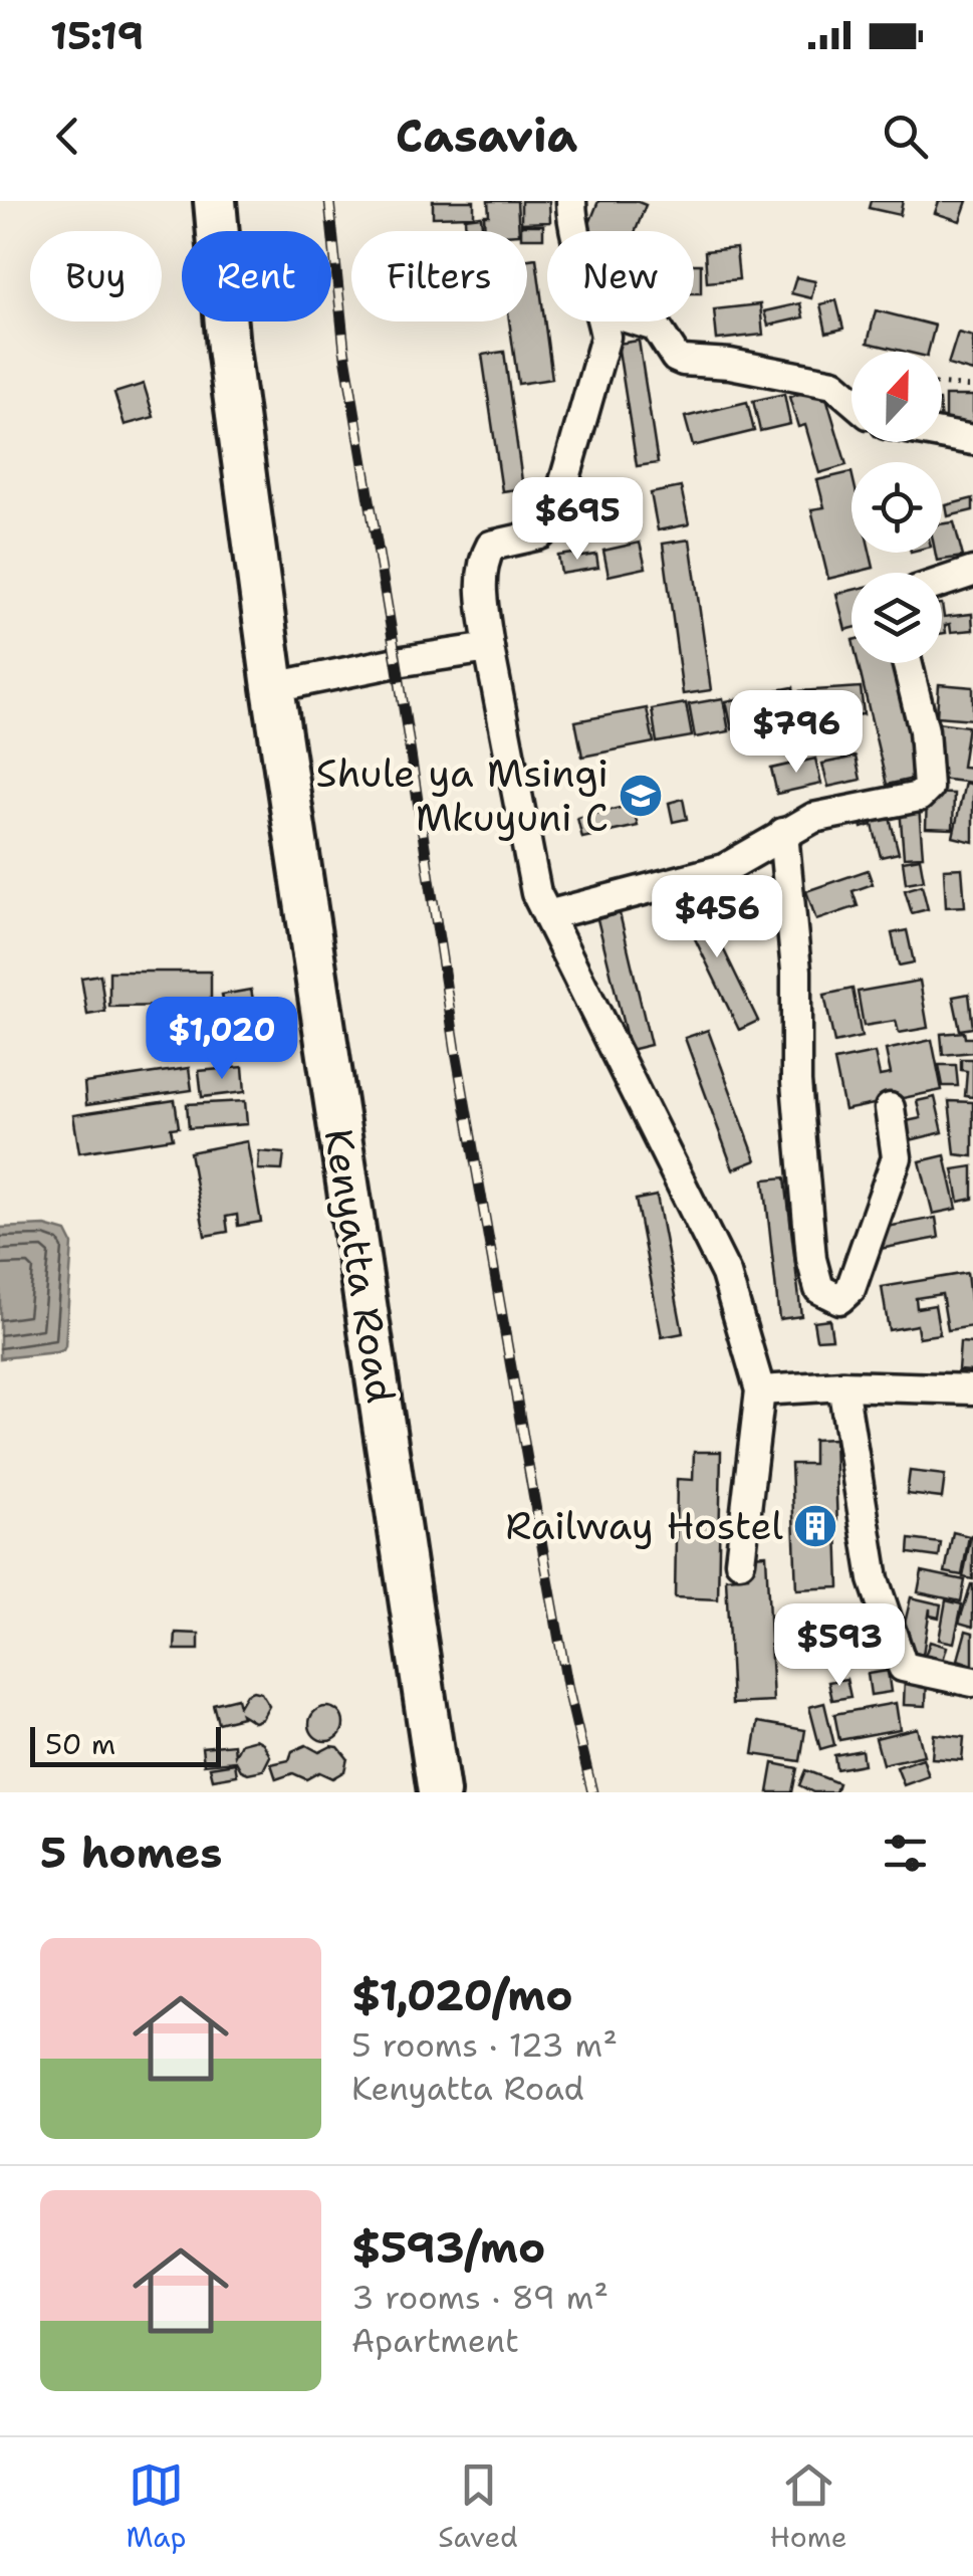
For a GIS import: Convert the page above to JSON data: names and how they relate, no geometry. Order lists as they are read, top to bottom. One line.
{"streets":{"highway":["Kenyatta Road"]},"places":{"school or university":["Shule ya Msingi Mkuyuni C"],"building":["Railway Hostel"]},"scale_bar":"50 m","north":"top","page":{"status":"15:19","header":"Casavia","chip":["Buy","Rent","Filters","New"],"price":["$695","$796","$456","$1,020","$593"],"scale":"50 m","heading":"5 homes","list":[{"name":"$1,020/mo","note":"5 rooms · 123 m² · Kenyatta Road"},{"name":"$593/mo","note":"3 rooms · 89 m² · Apartment"}],"tabs":["Map","Saved","Home"]}}
